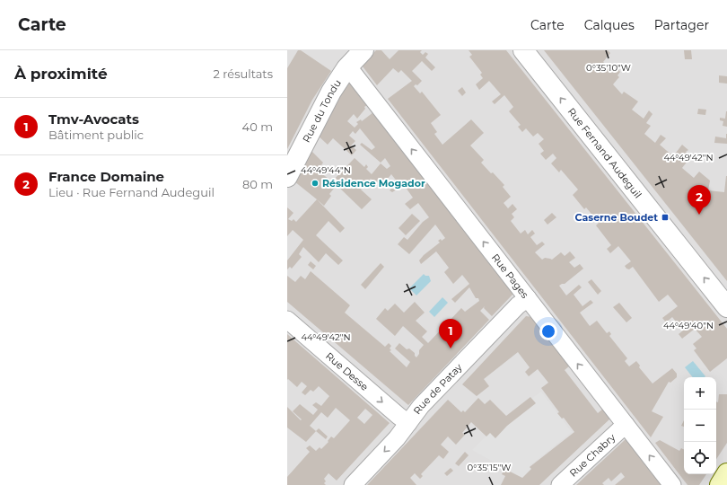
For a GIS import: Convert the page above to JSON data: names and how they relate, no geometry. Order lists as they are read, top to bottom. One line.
{"streets":{"street":["Rue du Tondu","Rue Fernand Audeguil","Rue Pages","Rue Desse","Rue de Patay","Rue Chabry"]},"crossings":[["Rue du Tondu","Rue Pages"],["Rue Pages","Rue de Patay"],["Rue Pages","Rue Chabry"],["Rue Desse","Rue de Patay"]],"one_way":["Rue Fernand Audeguil","Rue Pages","Rue Desse"],"places":{"other":["Résidence Mogador"],"transit":["Caserne Boudet"]},"page":{"header":"Carte","nav":["Carte","Calques","Partager"],"heading":["À proximité","2 résultats"],"list":[{"mark":"1","name":"Tmv-Avocats","note":"Bâtiment public","value":"40 m"},{"mark":"2","name":"France Domaine","note":"Lieu · Rue Fernand Audeguil","value":"80 m"}],"pins":["2","1"],"map_buttons":["+","−"]},"coordinates":["0°35'10\"W","44°49'42\"N","44°49'44\"N","44°49'40\"N","0°35'15\"W"]}
